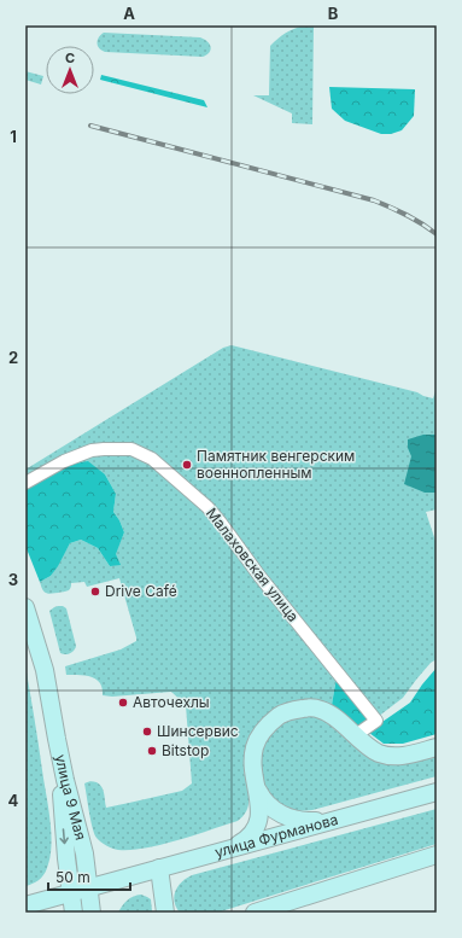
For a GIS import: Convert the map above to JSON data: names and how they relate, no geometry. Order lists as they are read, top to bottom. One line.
{"streets":{"main road":["улица 9 Мая","улица Фурманова"],"street":["Малаховская улица"]},"crossings":[["улица 9 Мая","улица Фурманова"]],"places":["Памятник венгерским военнопленным","Drive Café","Авточехлы","Шинсервис","Bitstop"],"scale_bar":"50 m","north":"top","grid":{"columns":["A","B"],"rows":["1","2","3","4"]}}
